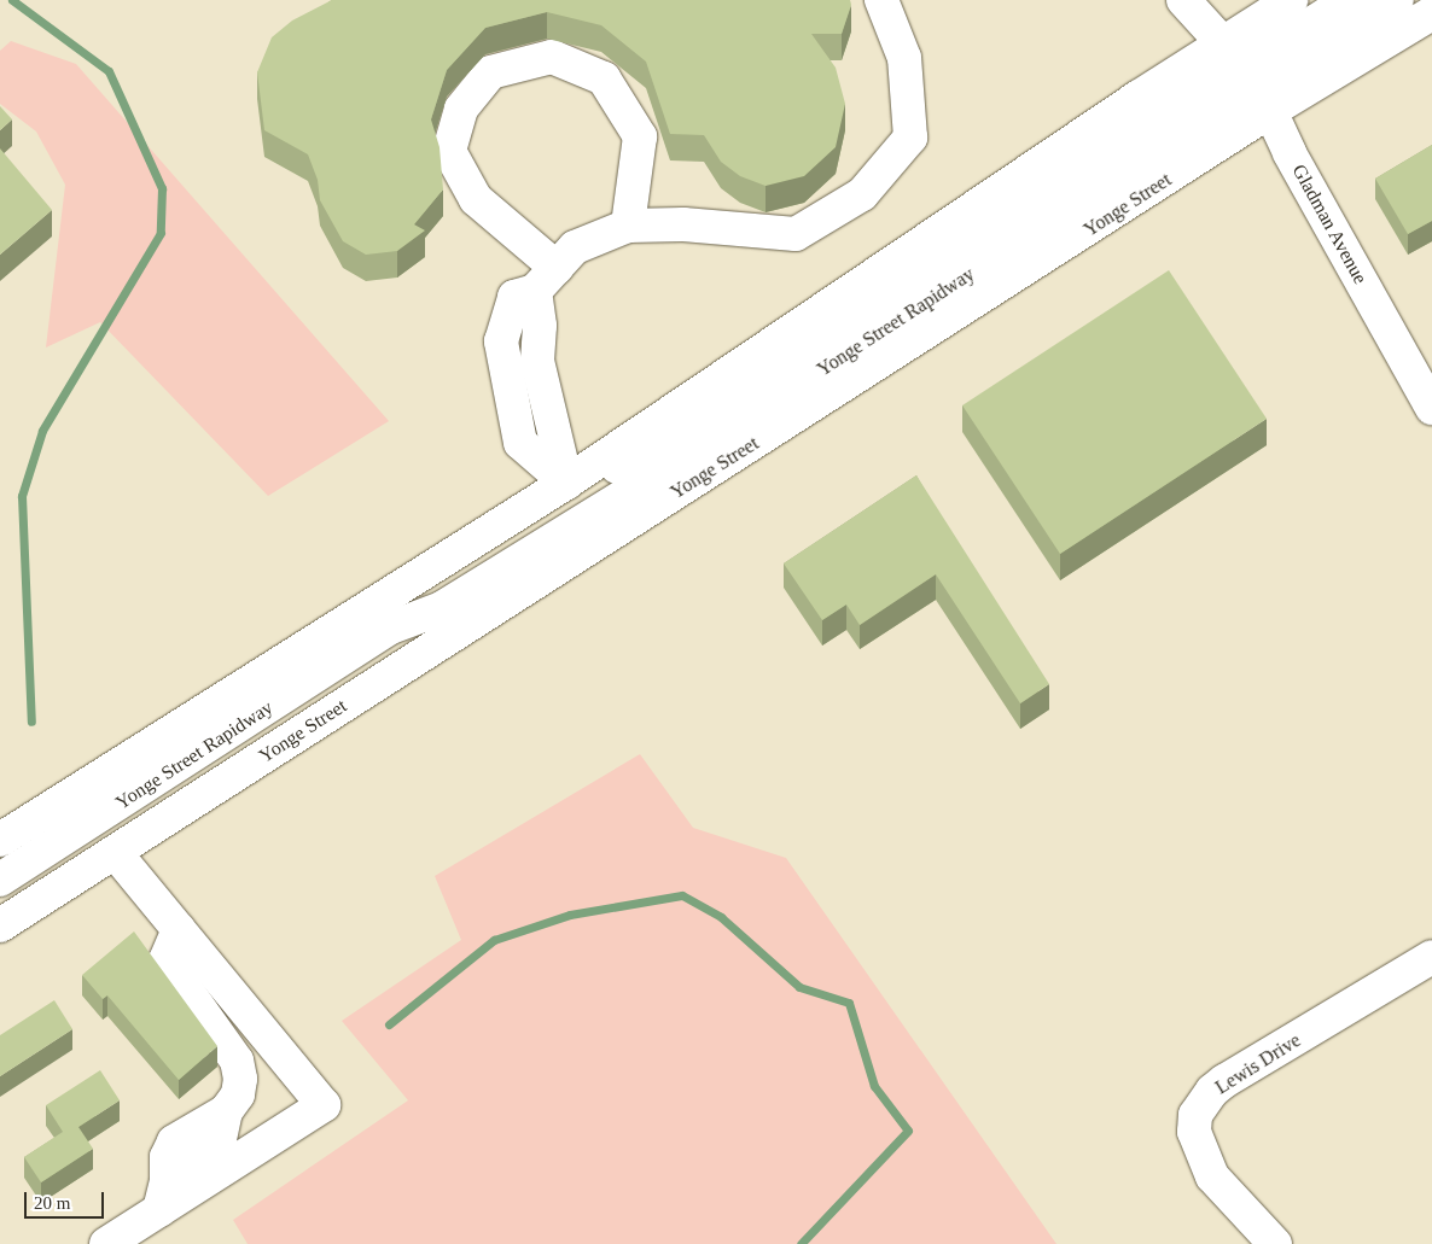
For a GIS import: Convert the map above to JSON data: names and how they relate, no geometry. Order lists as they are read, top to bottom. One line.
{"streets":{"main road":["Yonge Street","Gladman Avenue","Yonge Street Rapidway","Lewis Drive"]},"crossings":[["Yonge Street","Gladman Avenue"],["Yonge Street","Yonge Street Rapidway"],["Gladman Avenue","Yonge Street Rapidway"]],"scale_bar":"20 m"}
